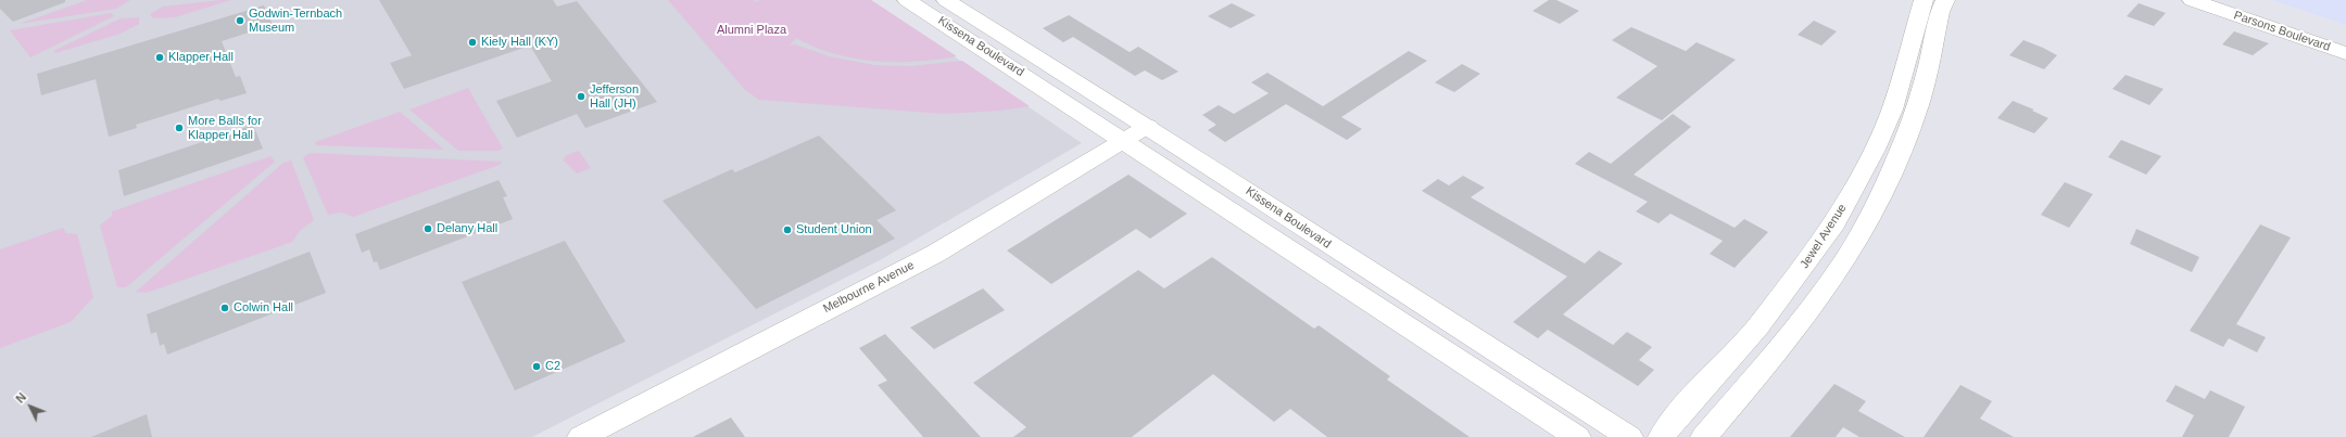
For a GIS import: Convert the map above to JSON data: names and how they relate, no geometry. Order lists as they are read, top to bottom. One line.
{"streets":{"street":["Parsons Boulevard","Kissena Boulevard","Jewel Avenue","Melbourne Avenue"]},"crossings":[["Kissena Boulevard","Melbourne Avenue"]],"parks":["Alumni Plaza"],"places":["Godwin-Ternbach Museum","Kiely Hall (KY)","Klapper Hall","Jefferson Hall (JH)","More Balls for Klapper Hall","Delany Hall","Student Union","Colwin Hall","C2"],"north":"top left"}
